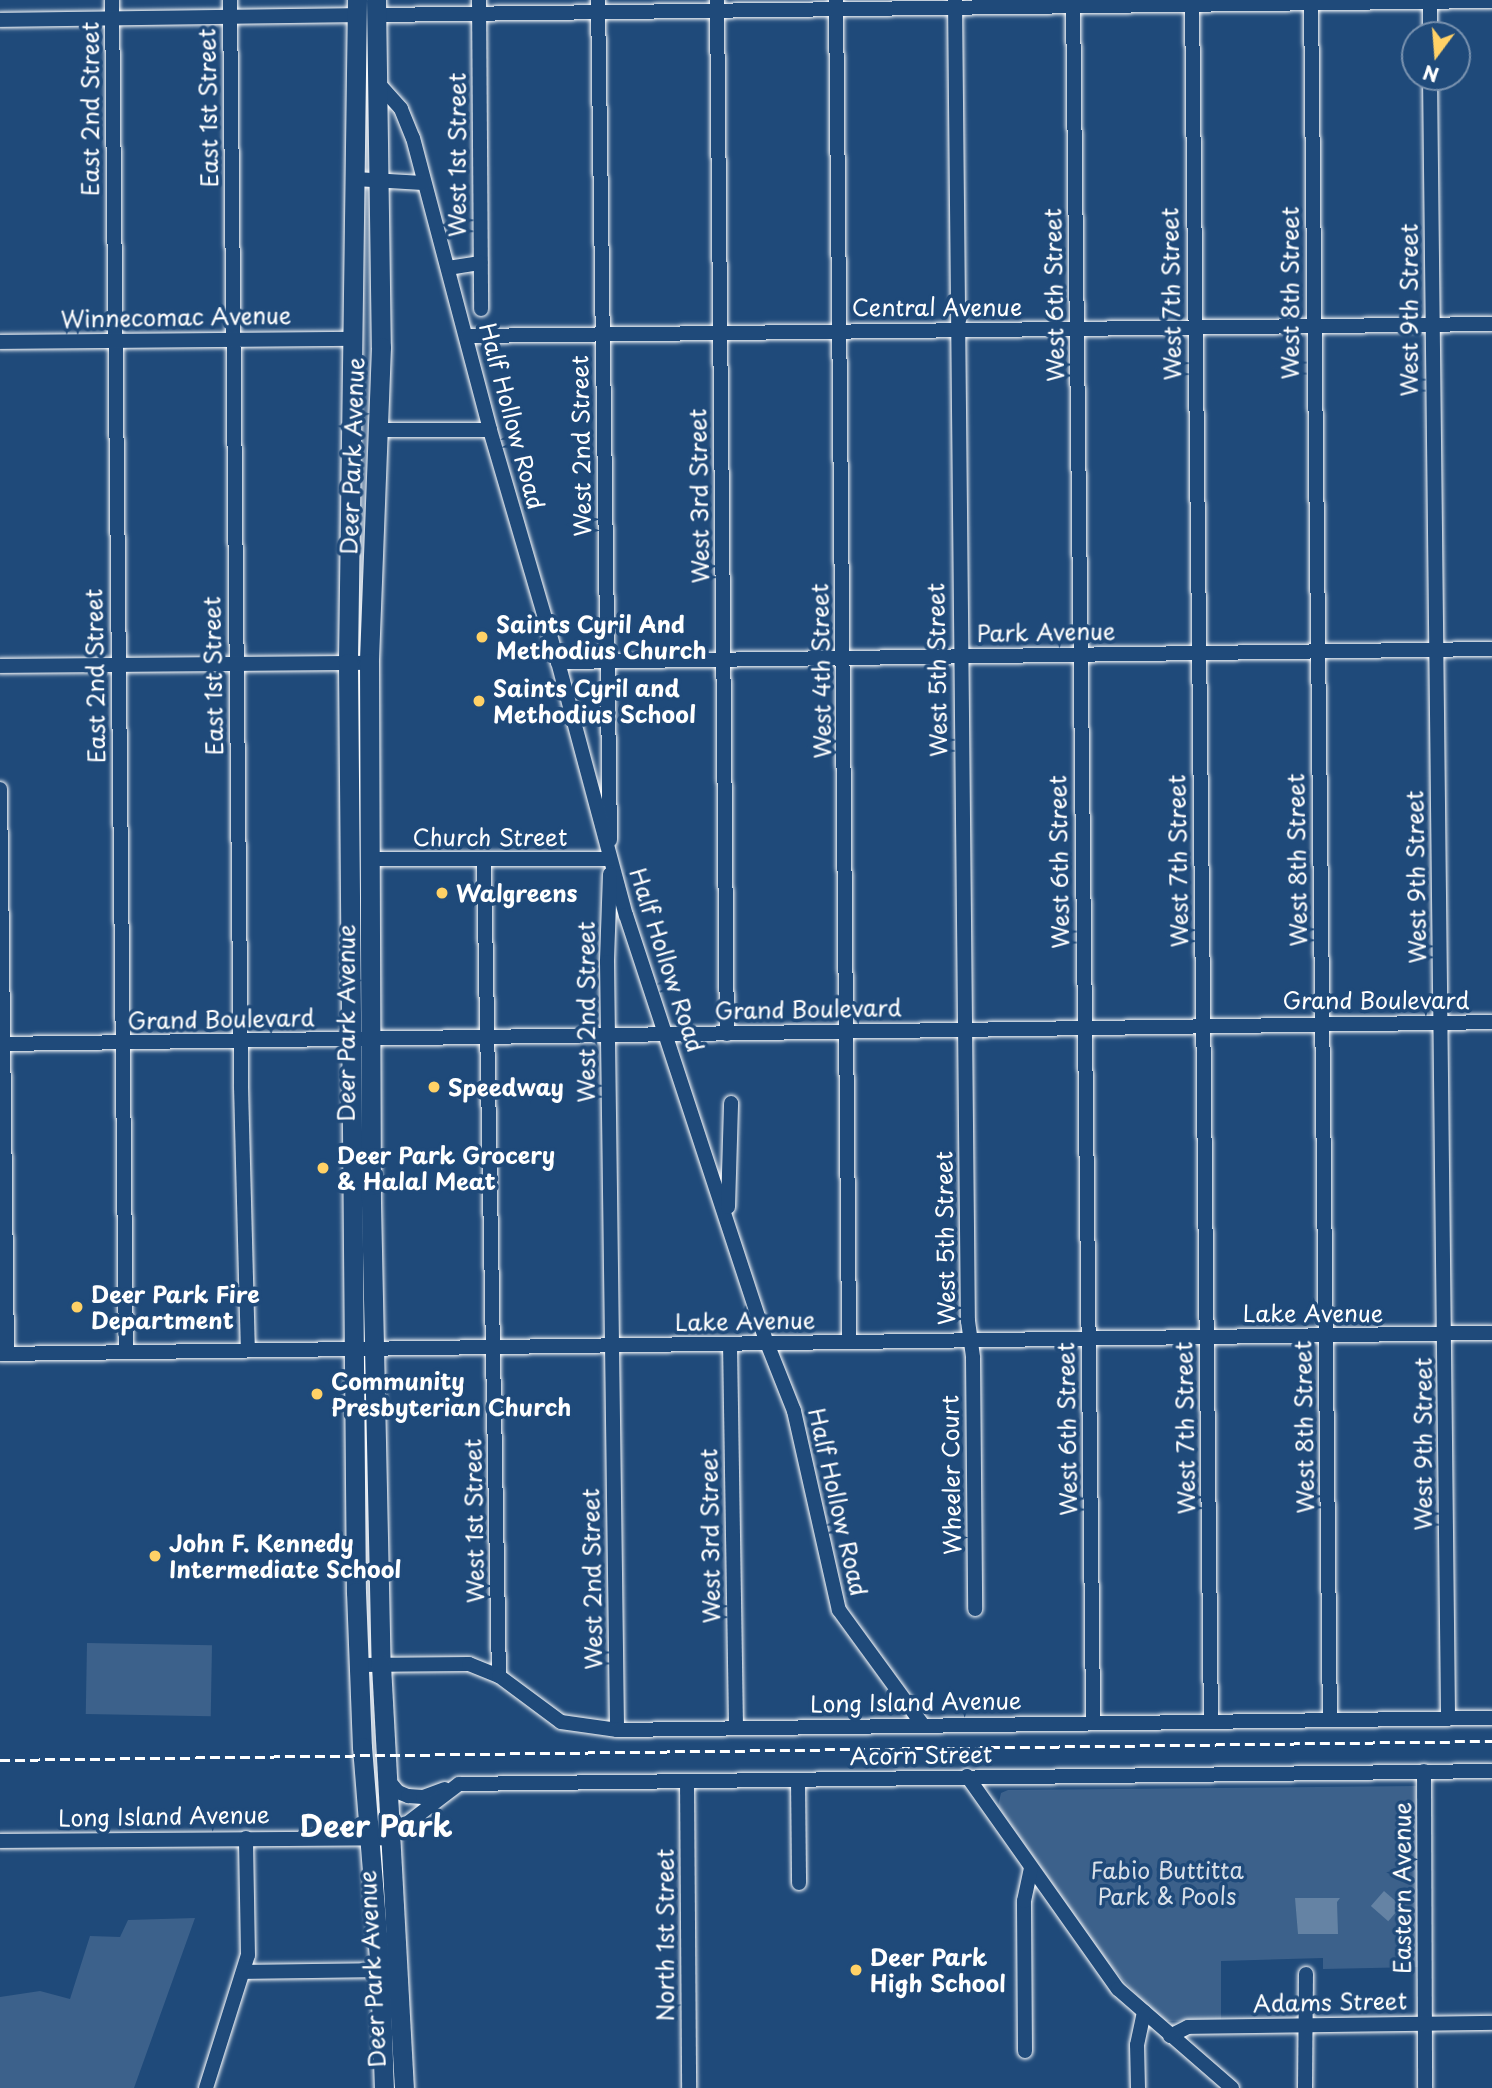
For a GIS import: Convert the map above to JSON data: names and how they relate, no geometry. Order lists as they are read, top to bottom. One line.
{"streets":{"main road":["Deer Park Avenue"],"street":["East 1st Street","East 2nd Street","West 1st Street","West 8th Street","West 7th Street","West 6th Street","Central Avenue","West 9th Street","Winnecomac Avenue","Half Hollow Road","West 2nd Street","West 3rd Street","Park Avenue","West 5th Street","West 4th Street","Church Street","Grand Boulevard","Lake Avenue","Wheeler Court","Long Island Avenue","Acorn Street","Eastern Avenue","North 1st Street","Adams Street"]},"crossings":[["East 1st Street","Winnecomac Avenue"],["East 1st Street","Grand Boulevard"],["East 1st Street","Lake Avenue"],["East 2nd Street","Winnecomac Avenue"],["East 2nd Street","Grand Boulevard"],["East 2nd Street","Lake Avenue"],["West 1st Street","Church Street"],["West 1st Street","Grand Boulevard"],["West 1st Street","Lake Avenue"],["West 1st Street","Long Island Avenue"],["West 8th Street","Central Avenue"],["West 8th Street","Park Avenue"],["West 8th Street","Grand Boulevard"],["West 8th Street","Lake Avenue"],["West 8th Street","Long Island Avenue"],["West 7th Street","Central Avenue"],["West 7th Street","Park Avenue"],["West 7th Street","Grand Boulevard"],["West 7th Street","Lake Avenue"],["West 7th Street","Long Island Avenue"],["West 6th Street","Central Avenue"],["West 6th Street","Park Avenue"],["West 6th Street","Grand Boulevard"],["West 6th Street","Lake Avenue"],["West 6th Street","Long Island Avenue"],["Central Avenue","West 9th Street"],["Central Avenue","Half Hollow Road"],["Central Avenue","West 2nd Street"],["Central Avenue","West 3rd Street"],["Central Avenue","West 5th Street"],["Central Avenue","West 4th Street"],["West 9th Street","Park Avenue"],["West 9th Street","Grand Boulevard"],["West 9th Street","Lake Avenue"],["West 9th Street","Long Island Avenue"],["Winnecomac Avenue","Deer Park Avenue"],["Half Hollow Road","West 2nd Street"],["Half Hollow Road","Deer Park Avenue"],["Half Hollow Road","Park Avenue"],["Half Hollow Road","Church Street"],["Half Hollow Road","Grand Boulevard"],["Half Hollow Road","Lake Avenue"],["Half Hollow Road","Long Island Avenue"],["West 2nd Street","Park Avenue"],["West 2nd Street","Church Street"],["West 2nd Street","Grand Boulevard"],["West 2nd Street","Lake Avenue"],["West 2nd Street","Long Island Avenue"],["Deer Park Avenue","Church Street"],["Deer Park Avenue","Grand Boulevard"],["Deer Park Avenue","Lake Avenue"],["Deer Park Avenue","Long Island Avenue"],["Deer Park Avenue","Acorn Street"],["West 3rd Street","Park Avenue"],["West 3rd Street","Grand Boulevard"],["West 3rd Street","Lake Avenue"],["West 3rd Street","Long Island Avenue"],["Park Avenue","West 5th Street"],["Park Avenue","West 4th Street"],["West 5th Street","Grand Boulevard"],["West 5th Street","Lake Avenue"],["West 5th Street","Wheeler Court"],["West 4th Street","Grand Boulevard"],["West 4th Street","Lake Avenue"],["Lake Avenue","Wheeler Court"],["Acorn Street","Eastern Avenue"],["Acorn Street","North 1st Street"],["Eastern Avenue","Adams Street"]],"districts":["Deer Park"],"parks":["Fabio Buttitta Park & Pools"],"places":["Saints Cyril And Methodius Church","Saints Cyril and Methodius School","Walgreens","Speedway","Deer Park Grocery & Halal Meat","Deer Park Fire Department","Community Presbyterian Church","John F. Kennedy Intermediate School","Deer Park High School"],"north":"bottom"}
